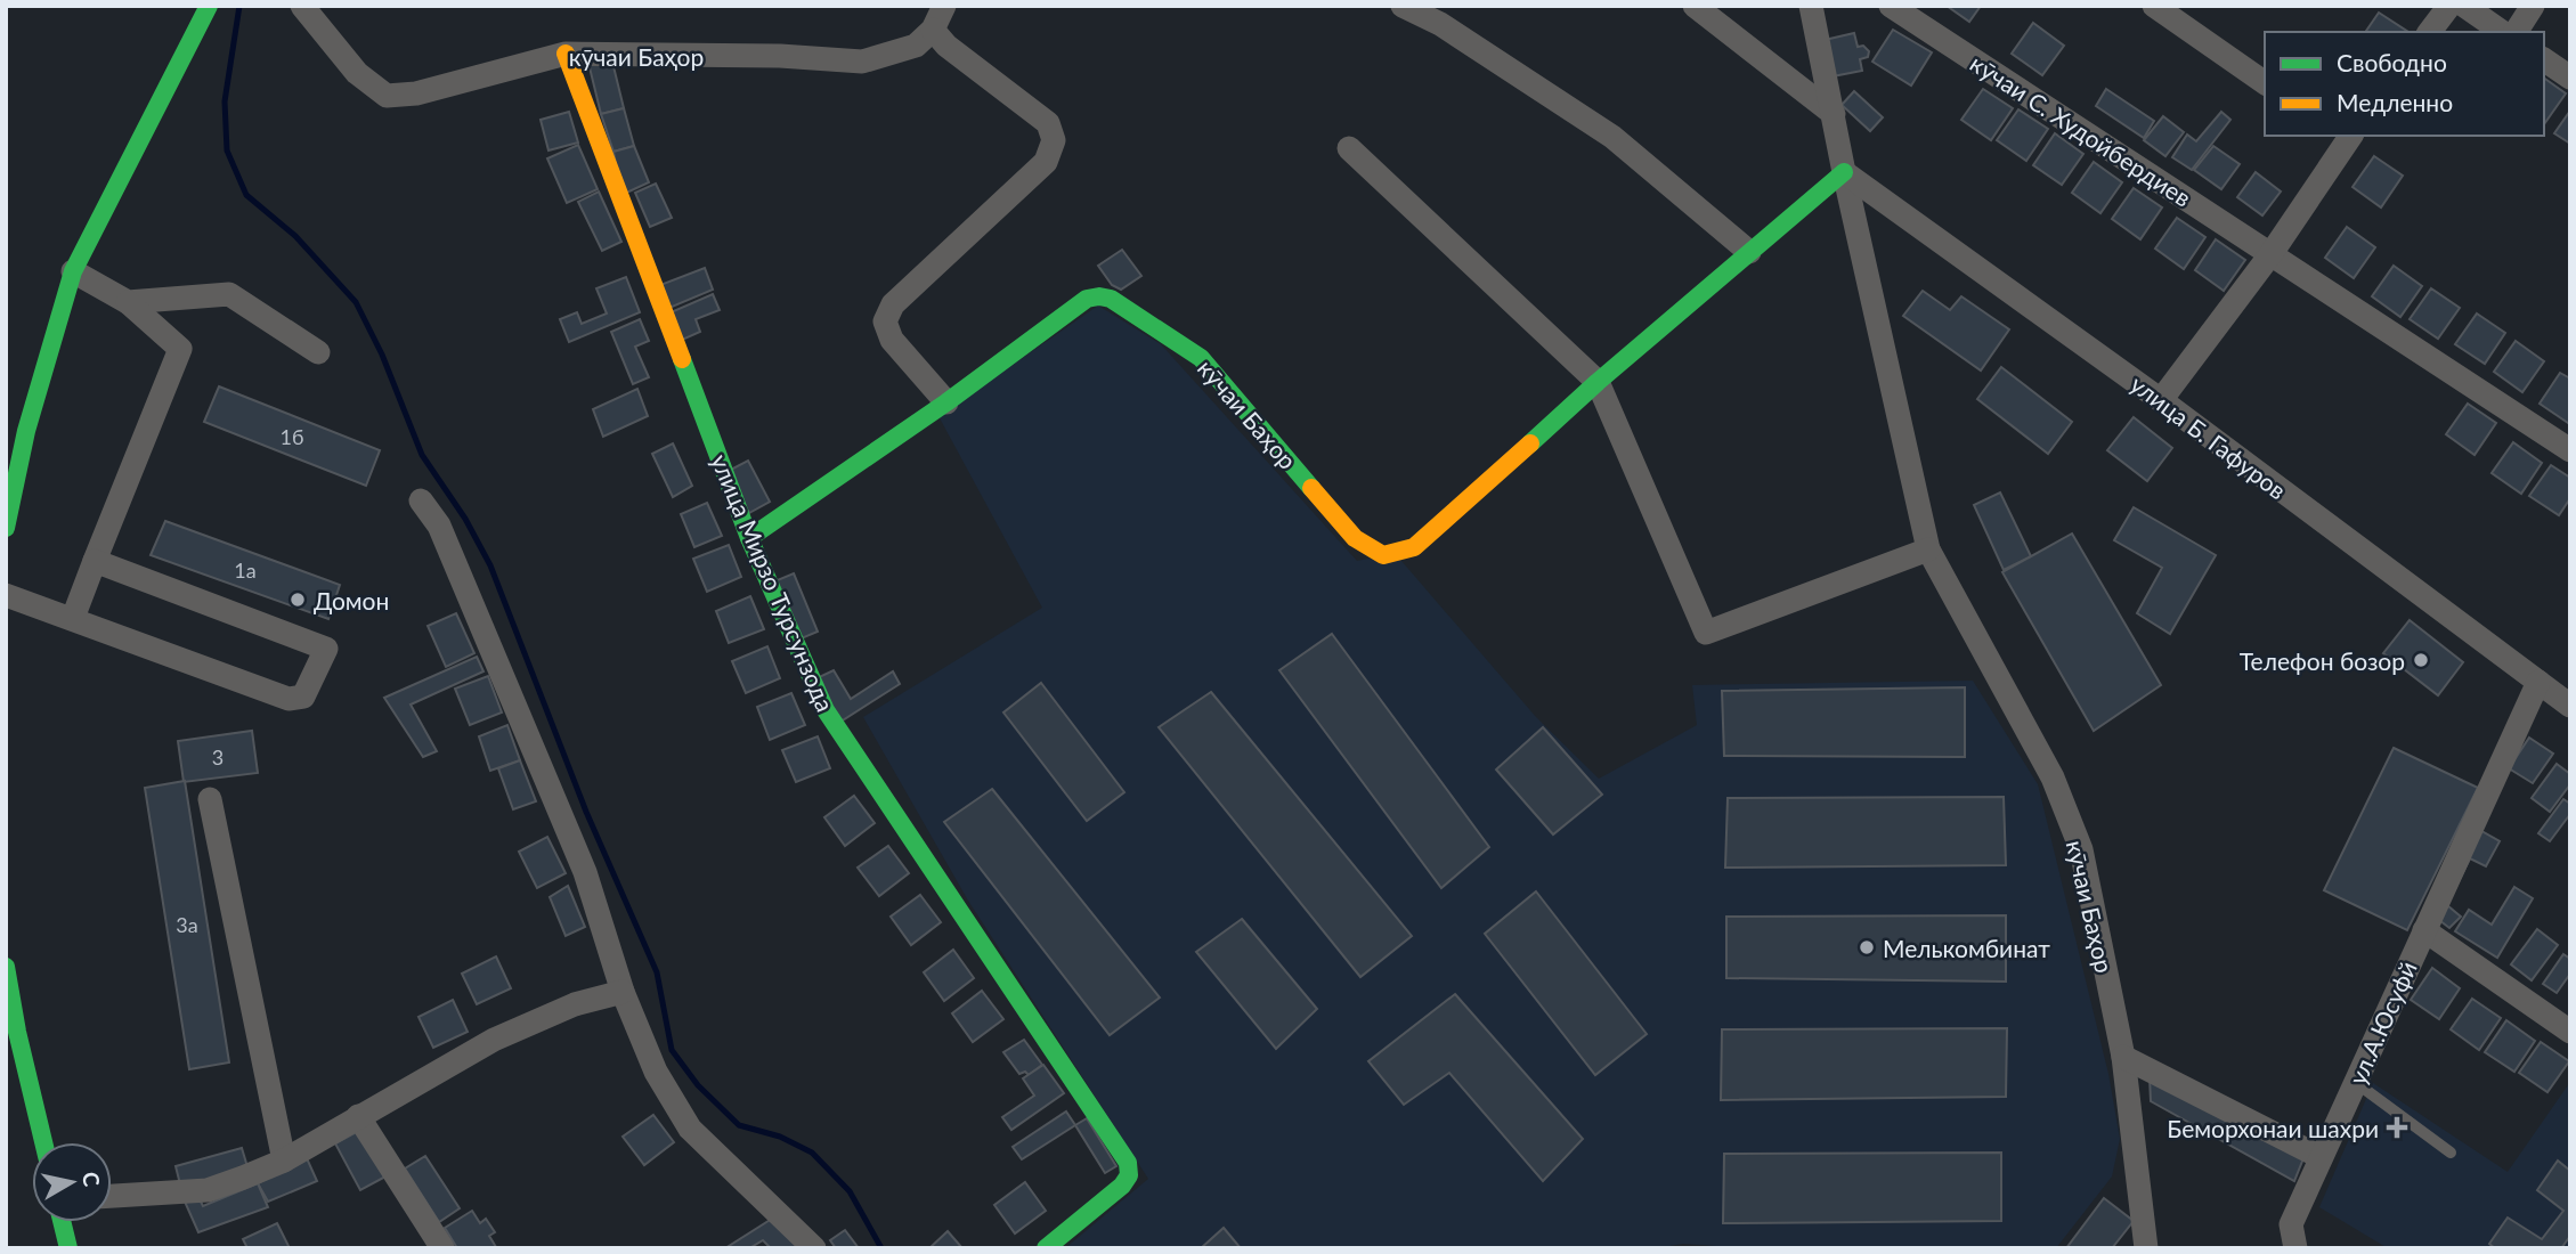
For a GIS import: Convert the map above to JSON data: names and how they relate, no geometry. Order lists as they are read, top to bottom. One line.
{"streets":{"street":["кӯчаи Баҳор","кӯчаи С. Худойбердиев","улица Б. Гафуров","улица Мирзо Турсунзода","ул.А.Юсуфй"]},"crossings":[["кӯчаи Баҳор","улица Б. Гафуров"],["кӯчаи Баҳор","улица Мирзо Турсунзода"],["улица Б. Гафуров","ул.А.Юсуфй"]],"places":{"other":["Домон","Телефон бозор","Мелькомбинат"],"health":["Беморхонаи шахри"]},"house_numbers":["1б","1а","3","3а"],"legend":["Свободно","Медленно"],"north":"right"}
